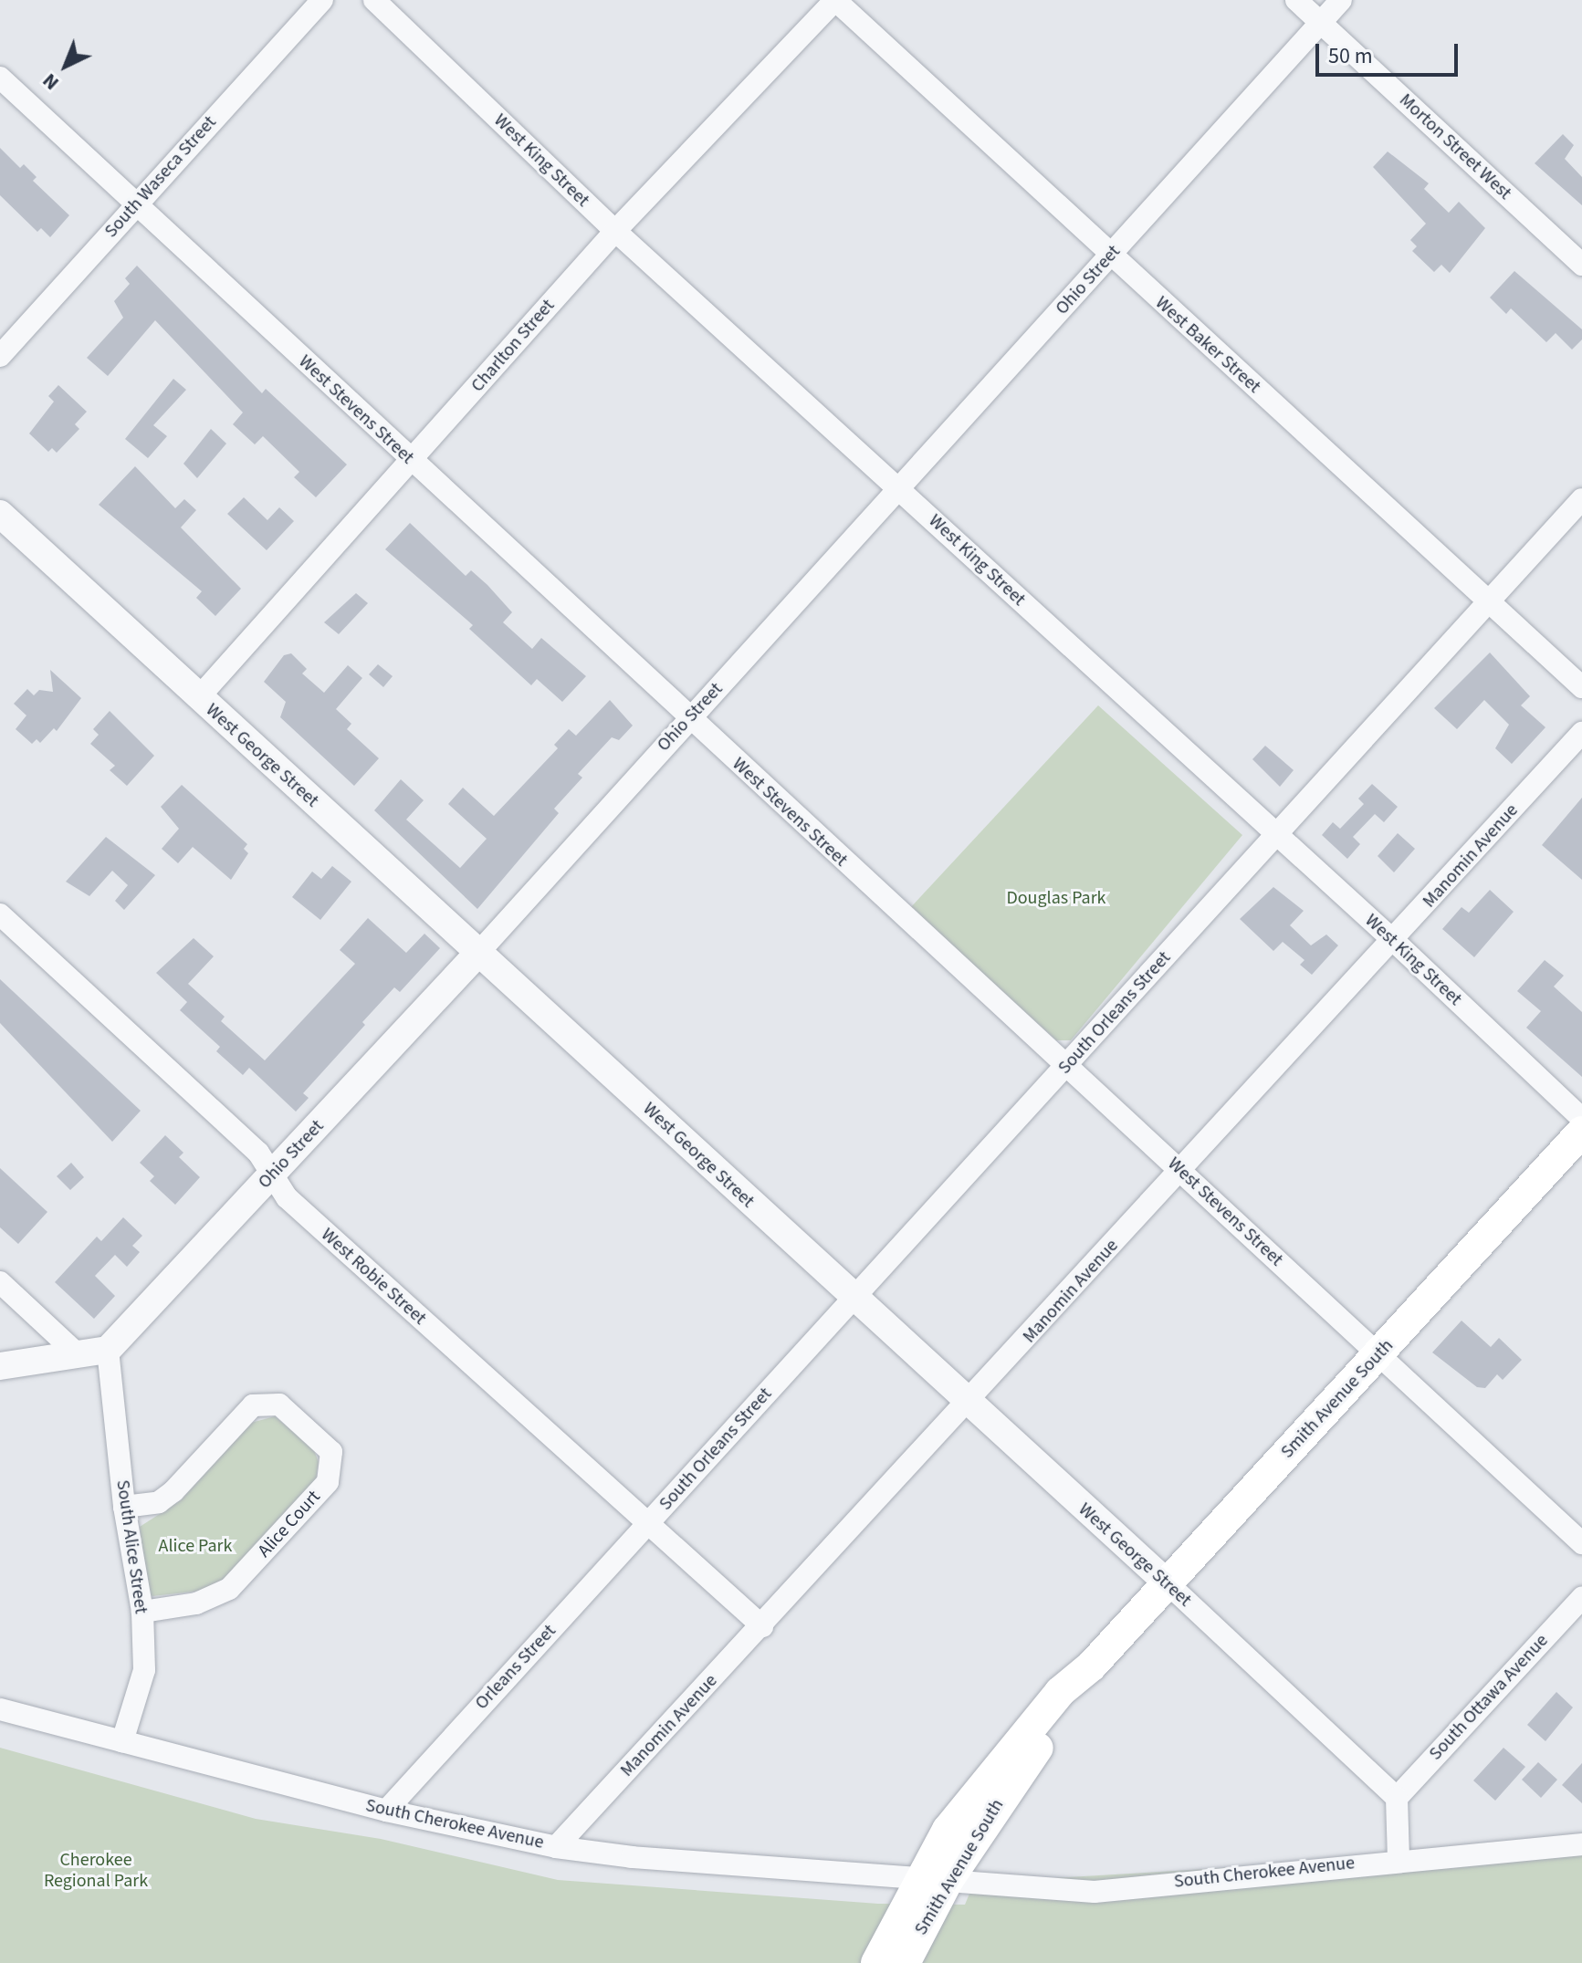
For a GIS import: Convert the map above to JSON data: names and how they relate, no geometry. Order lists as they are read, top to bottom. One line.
{"streets":{"main road":["Smith Avenue South"],"street":["Morton Street West","West King Street","South Waseca Street","Ohio Street","West Baker Street","Charlton Street","West Stevens Street","West George Street","Manomin Avenue","South Orleans Street","West Robie Street","Alice Court","South Alice Street","Orleans Street","South Ottawa Avenue","South Cherokee Avenue"]},"crossings":[["Morton Street West","Ohio Street"],["West King Street","Ohio Street"],["West King Street","Charlton Street"],["West King Street","Manomin Avenue"],["West King Street","South Orleans Street"],["South Waseca Street","West Stevens Street"],["Ohio Street","West Baker Street"],["Ohio Street","West Stevens Street"],["Ohio Street","West George Street"],["Ohio Street","West Robie Street"],["Ohio Street","South Alice Street"],["West Baker Street","Charlton Street"],["West Baker Street","South Orleans Street"],["Charlton Street","West Stevens Street"],["Charlton Street","West George Street"],["West Stevens Street","Manomin Avenue"],["West Stevens Street","South Orleans Street"],["West Stevens Street","Smith Avenue South"],["West George Street","Manomin Avenue"],["West George Street","South Orleans Street"],["West George Street","Smith Avenue South"],["West George Street","South Ottawa Avenue"],["Manomin Avenue","West Robie Street"],["Manomin Avenue","South Cherokee Avenue"],["South Orleans Street","West Robie Street"],["South Orleans Street","Orleans Street"],["West Robie Street","Orleans Street"],["Smith Avenue South","South Cherokee Avenue"],["Alice Court","South Alice Street"],["South Alice Street","South Cherokee Avenue"],["Orleans Street","South Cherokee Avenue"]],"parks":["Douglas Park","Alice Park","Cherokee Regional Park"],"scale_bar":"50 m","north":"bottom left"}
